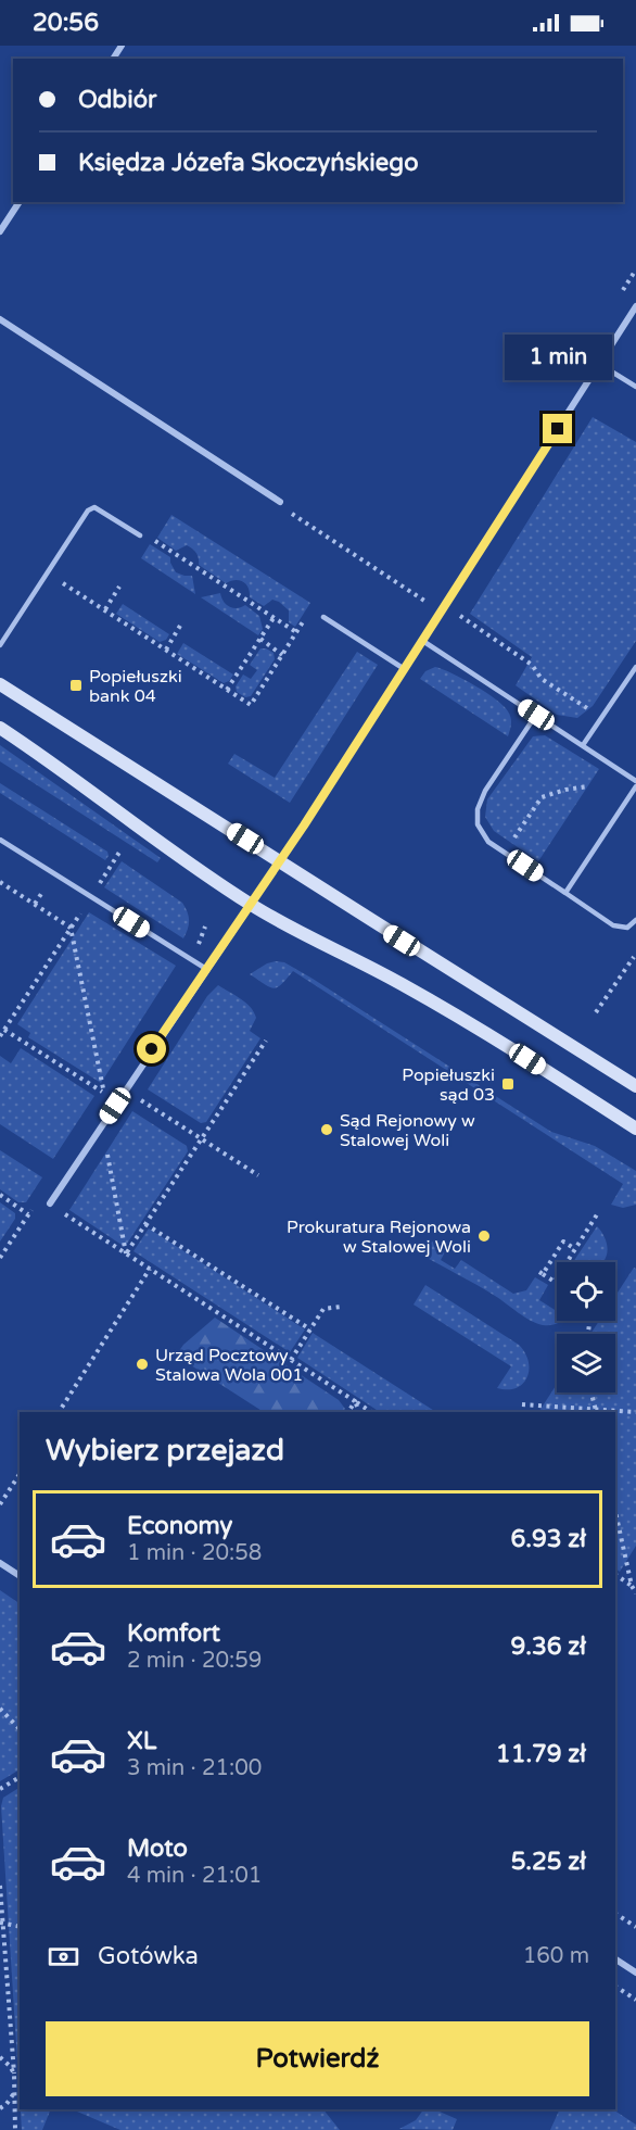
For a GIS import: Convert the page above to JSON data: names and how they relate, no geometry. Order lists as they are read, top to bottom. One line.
{"places":{"transit":["Popiełuszki bank 04","Popiełuszki sąd 03"],"other":["Sąd Rejonowy w Stalowej Woli","Prokuratura Rejonowa w Stalowej Woli","Urząd Pocztowy Stalowa Wola 001"]},"page":{"status":"20:56","banner":["Odbiór","Księdza Józefa Skoczyńskiego"],"bubble":"1 min","heading":"Wybierz przejazd","list":[{"name":"Economy","note":"1 min · 20:58","value":"6.93 zł"},{"name":"Komfort","note":"2 min · 20:59","value":"9.36 zł"},{"name":"XL","note":"3 min · 21:00","value":"11.79 zł"},{"name":"Moto","note":"4 min · 21:01","value":"5.25 zł"}],"pay":["Gotówka","160 m"],"buttons":"Potwierdź"}}
